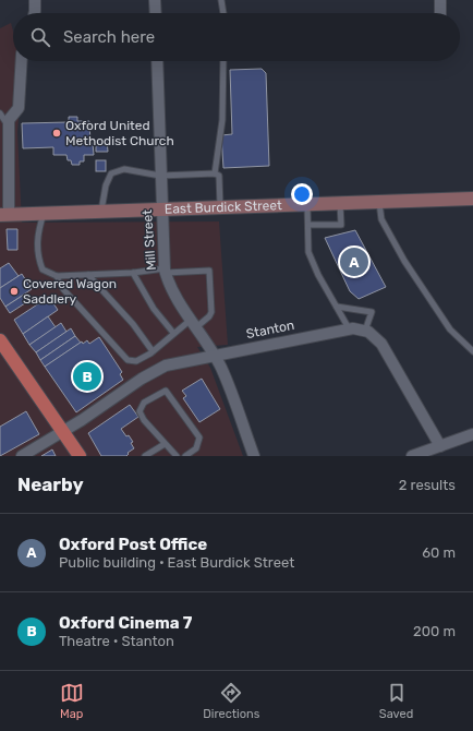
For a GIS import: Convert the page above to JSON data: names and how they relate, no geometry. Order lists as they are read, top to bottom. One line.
{"streets":{"main road":["East Burdick Street"],"street":["Mill Street","Stanton"]},"crossings":[["East Burdick Street","Mill Street"],["Mill Street","Stanton"]],"places":["Oxford United Methodist Church","Covered Wagon Saddlery"],"page":{"search":"Search here","pins":["A","B"],"heading":["Nearby","2 results"],"list":[{"mark":"A","name":"Oxford Post Office","note":"Public building · East Burdick Street","value":"60 m"},{"mark":"B","name":"Oxford Cinema 7","note":"Theatre · Stanton","value":"200 m"}],"nav":["Map","Directions","Saved"]}}
